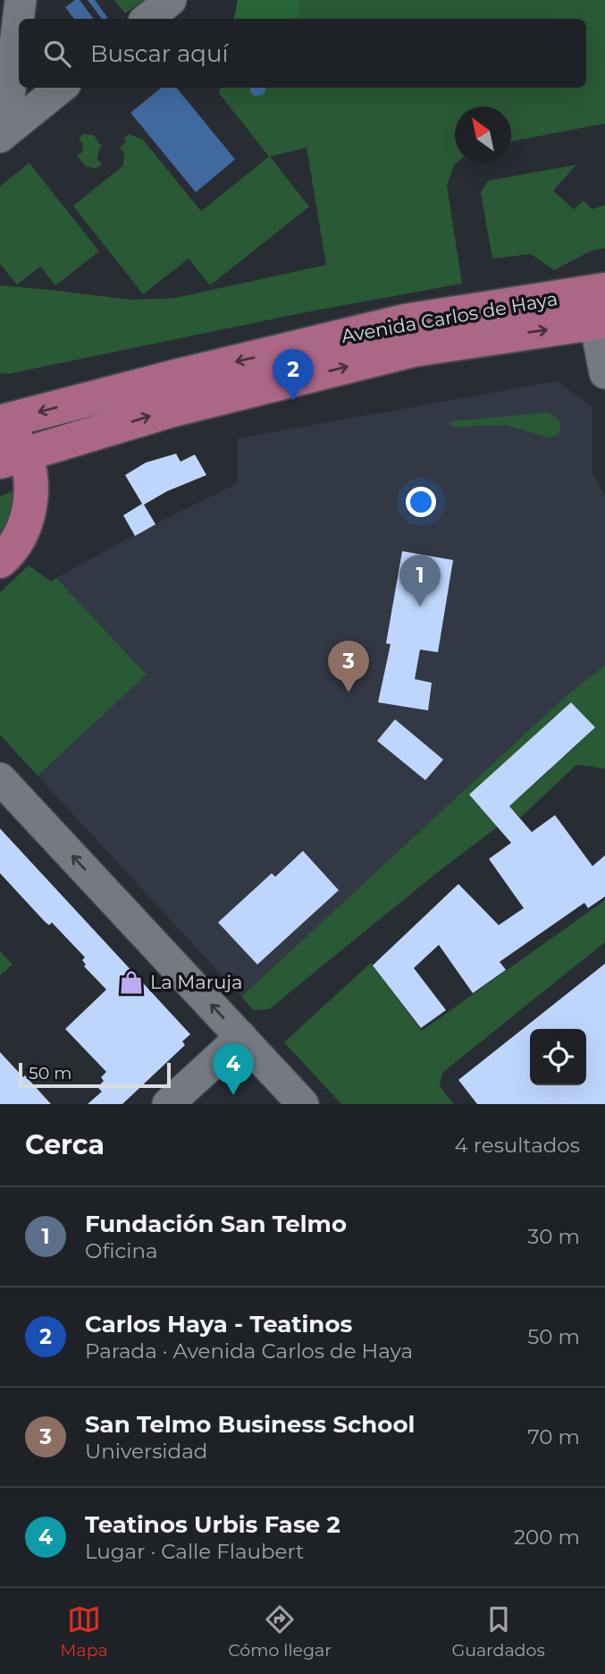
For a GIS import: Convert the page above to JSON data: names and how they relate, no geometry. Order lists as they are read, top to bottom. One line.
{"streets":{"main road":["Avenida Carlos de Haya"]},"places":{"shop":["La Maruja"]},"scale_bar":"50 m","north":"top left","page":{"search":"Buscar aquí","pins":["2","1","3","4"],"scale":"50 m","heading":["Cerca","4 resultados"],"list":[{"mark":"1","name":"Fundación San Telmo","note":"Oficina","value":"30 m"},{"mark":"2","name":"Carlos Haya - Teatinos","note":"Parada · Avenida Carlos de Haya","value":"50 m"},{"mark":"3","name":"San Telmo Business School","note":"Universidad","value":"70 m"},{"mark":"4","name":"Teatinos Urbis Fase 2","note":"Lugar · Calle Flaubert","value":"200 m"}],"nav":["Mapa","Cómo llegar","Guardados"]}}
